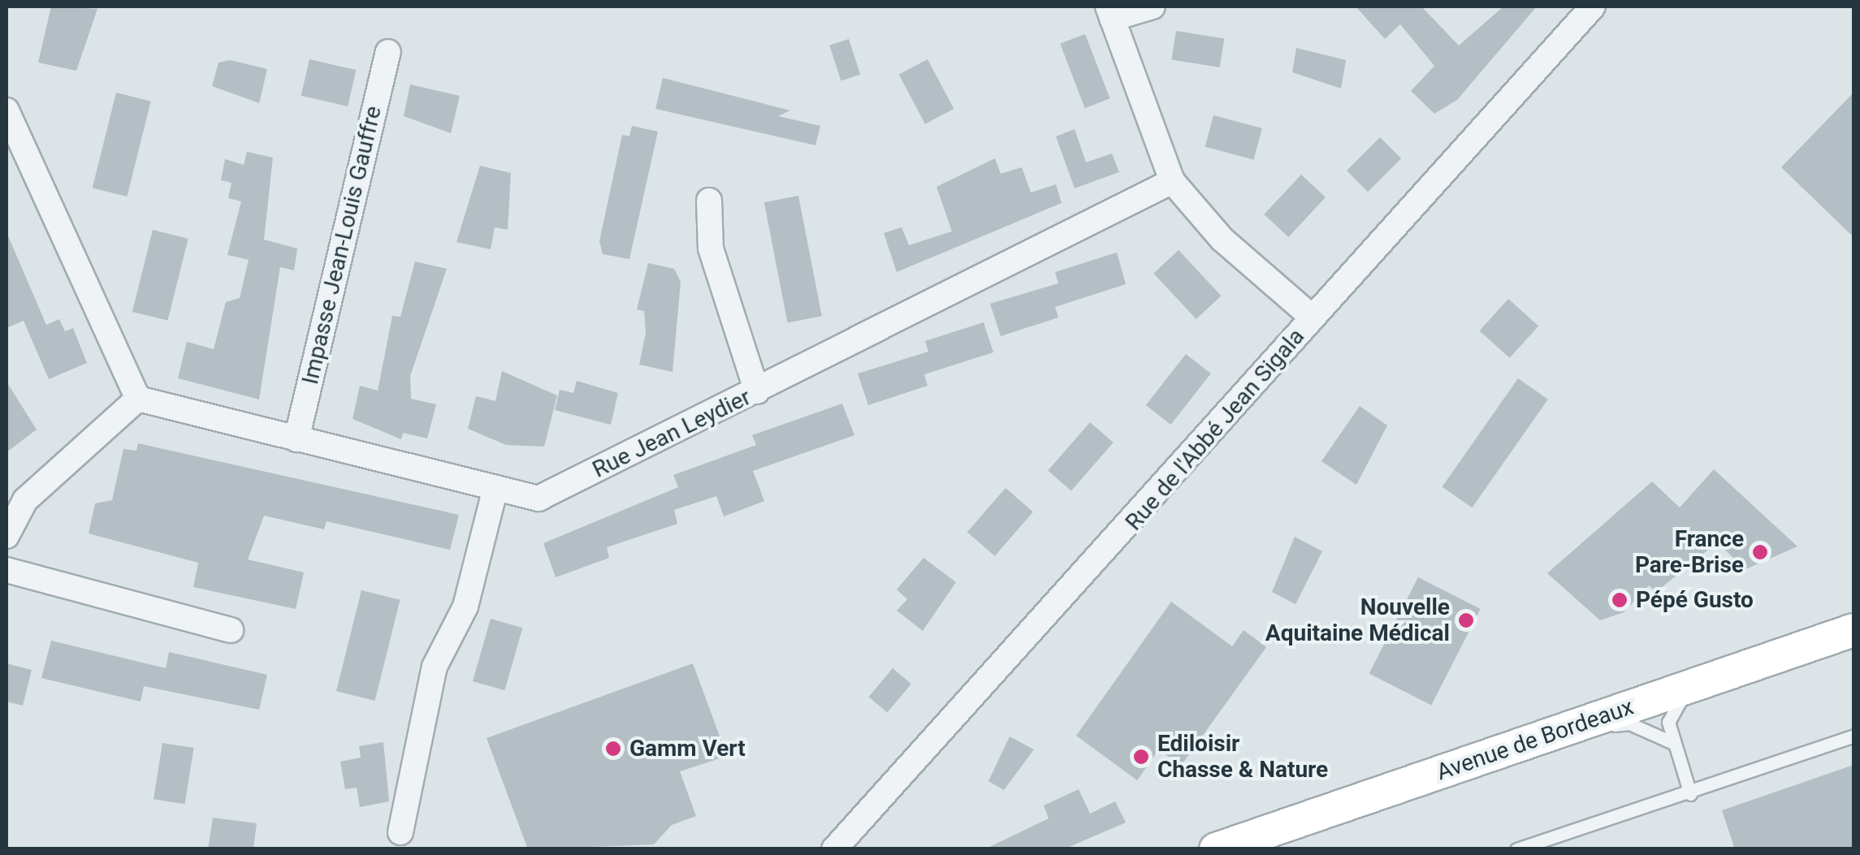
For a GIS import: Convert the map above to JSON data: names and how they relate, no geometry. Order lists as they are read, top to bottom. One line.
{"streets":{"main road":["Avenue de Bordeaux"],"street":["Impasse Jean-Louis Gauffre","Rue de l'Abbé Jean Sigala","Rue Jean Leydier"]},"crossings":[["Impasse Jean-Louis Gauffre","Rue Jean Leydier"]],"places":["France Pare-Brise","Pépé Gusto","Nouvelle Aquitaine Médical","Gamm Vert","Ediloisir Chasse & Nature"]}
